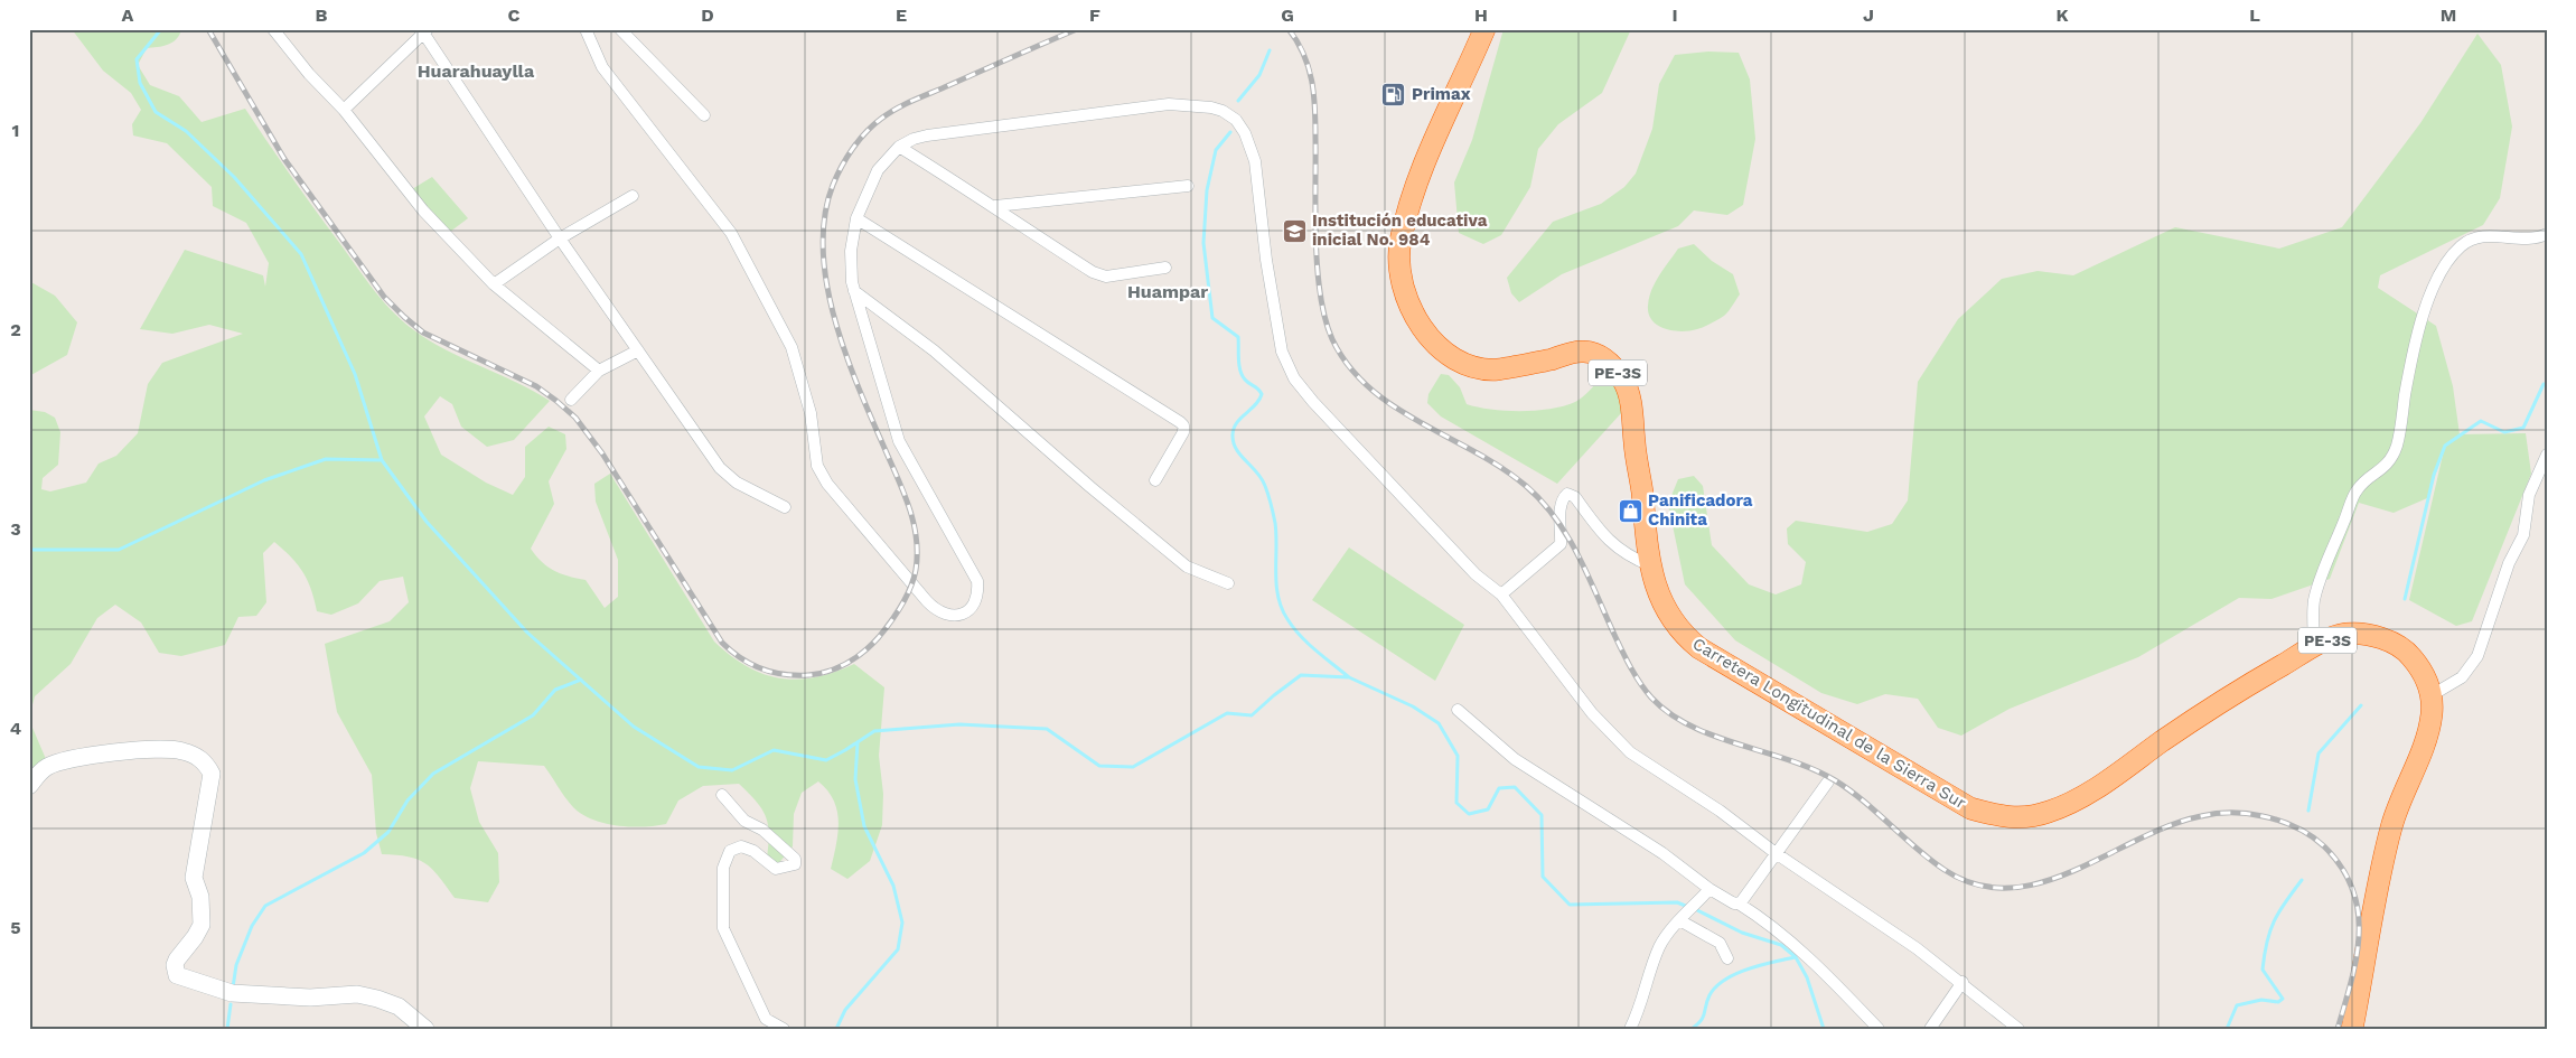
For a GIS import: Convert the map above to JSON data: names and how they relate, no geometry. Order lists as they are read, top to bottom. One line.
{"streets":{"highway":["PE-3S","Carretera Longitudinal de la Sierra Sur"]},"districts":["Huarahuaylla","Huampar"],"places":{"fuel station":["Primax"],"school or university":["Institución educativa inicial No. 984"],"shop":["Panificadora Chinita"]},"grid":{"columns":["A","B","C","D","E","F","G","H","I","J","K","L","M"],"rows":["1","2","3","4","5"]}}
